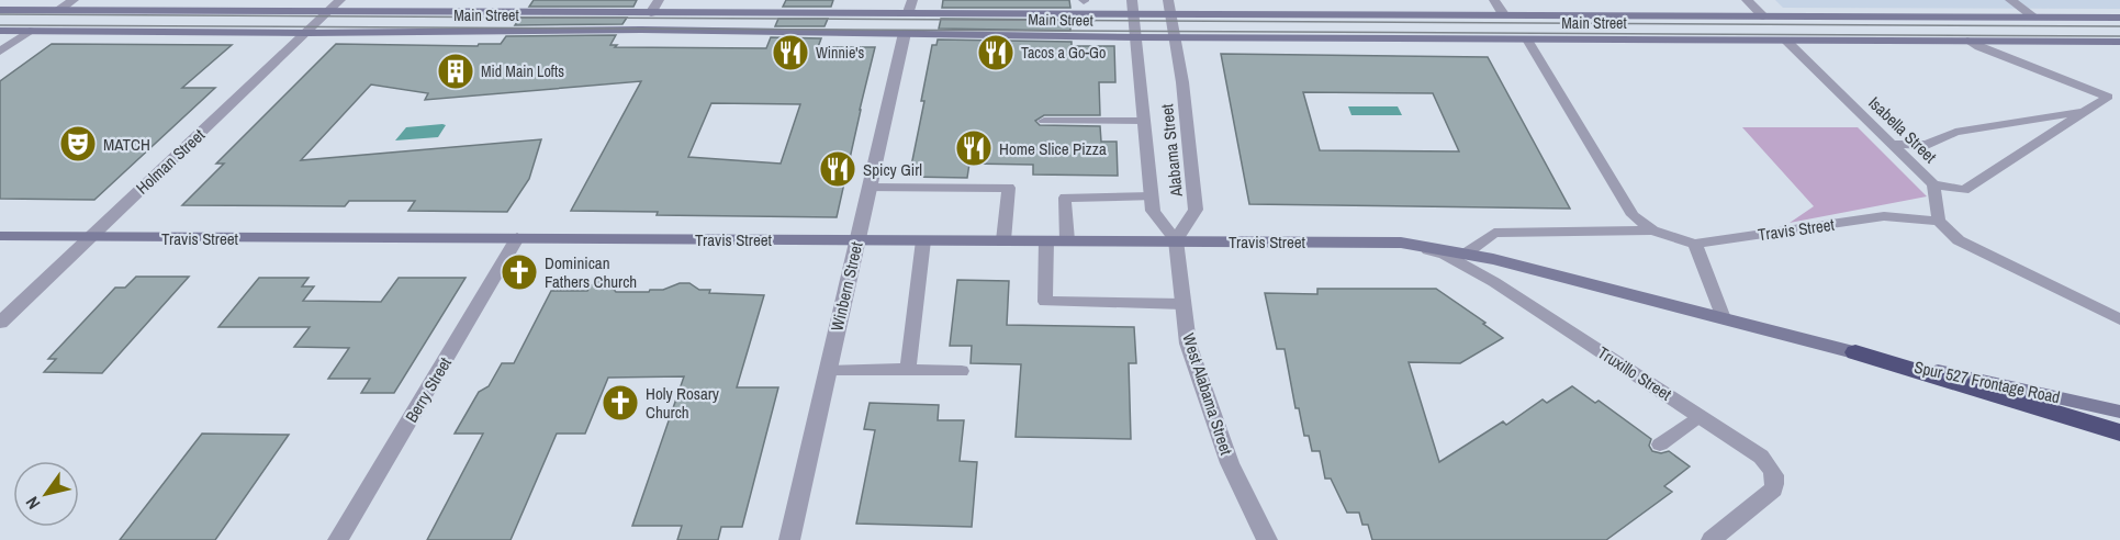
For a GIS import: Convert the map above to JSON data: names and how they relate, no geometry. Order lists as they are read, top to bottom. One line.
{"streets":{"main road":["Main Street","Travis Street","Spur 527 Frontage Road"],"street":["Alabama Street","Holman Street","Winbern Street","Truxillo Street","Berry Street","West Alabama Street"],"lane":["Isabella Street"]},"crossings":[["Main Street","Isabella Street"],["Main Street","Alabama Street"],["Main Street","Holman Street"],["Main Street","Winbern Street"],["Isabella Street","Travis Street"],["Alabama Street","Travis Street"],["Alabama Street","West Alabama Street"],["Holman Street","Travis Street"],["Travis Street","Winbern Street"],["Travis Street","Truxillo Street"],["Travis Street","Spur 527 Frontage Road"],["Travis Street","Berry Street"],["Travis Street","West Alabama Street"]],"places":{"restaurant":["Winnie's","Tacos a Go-Go","Home Slice Pizza","Spicy Girl"],"building":["Mid Main Lofts"],"theatre":["MATCH"],"church":["Dominican Fathers Church","Holy Rosary Church"]},"north":"bottom left"}
